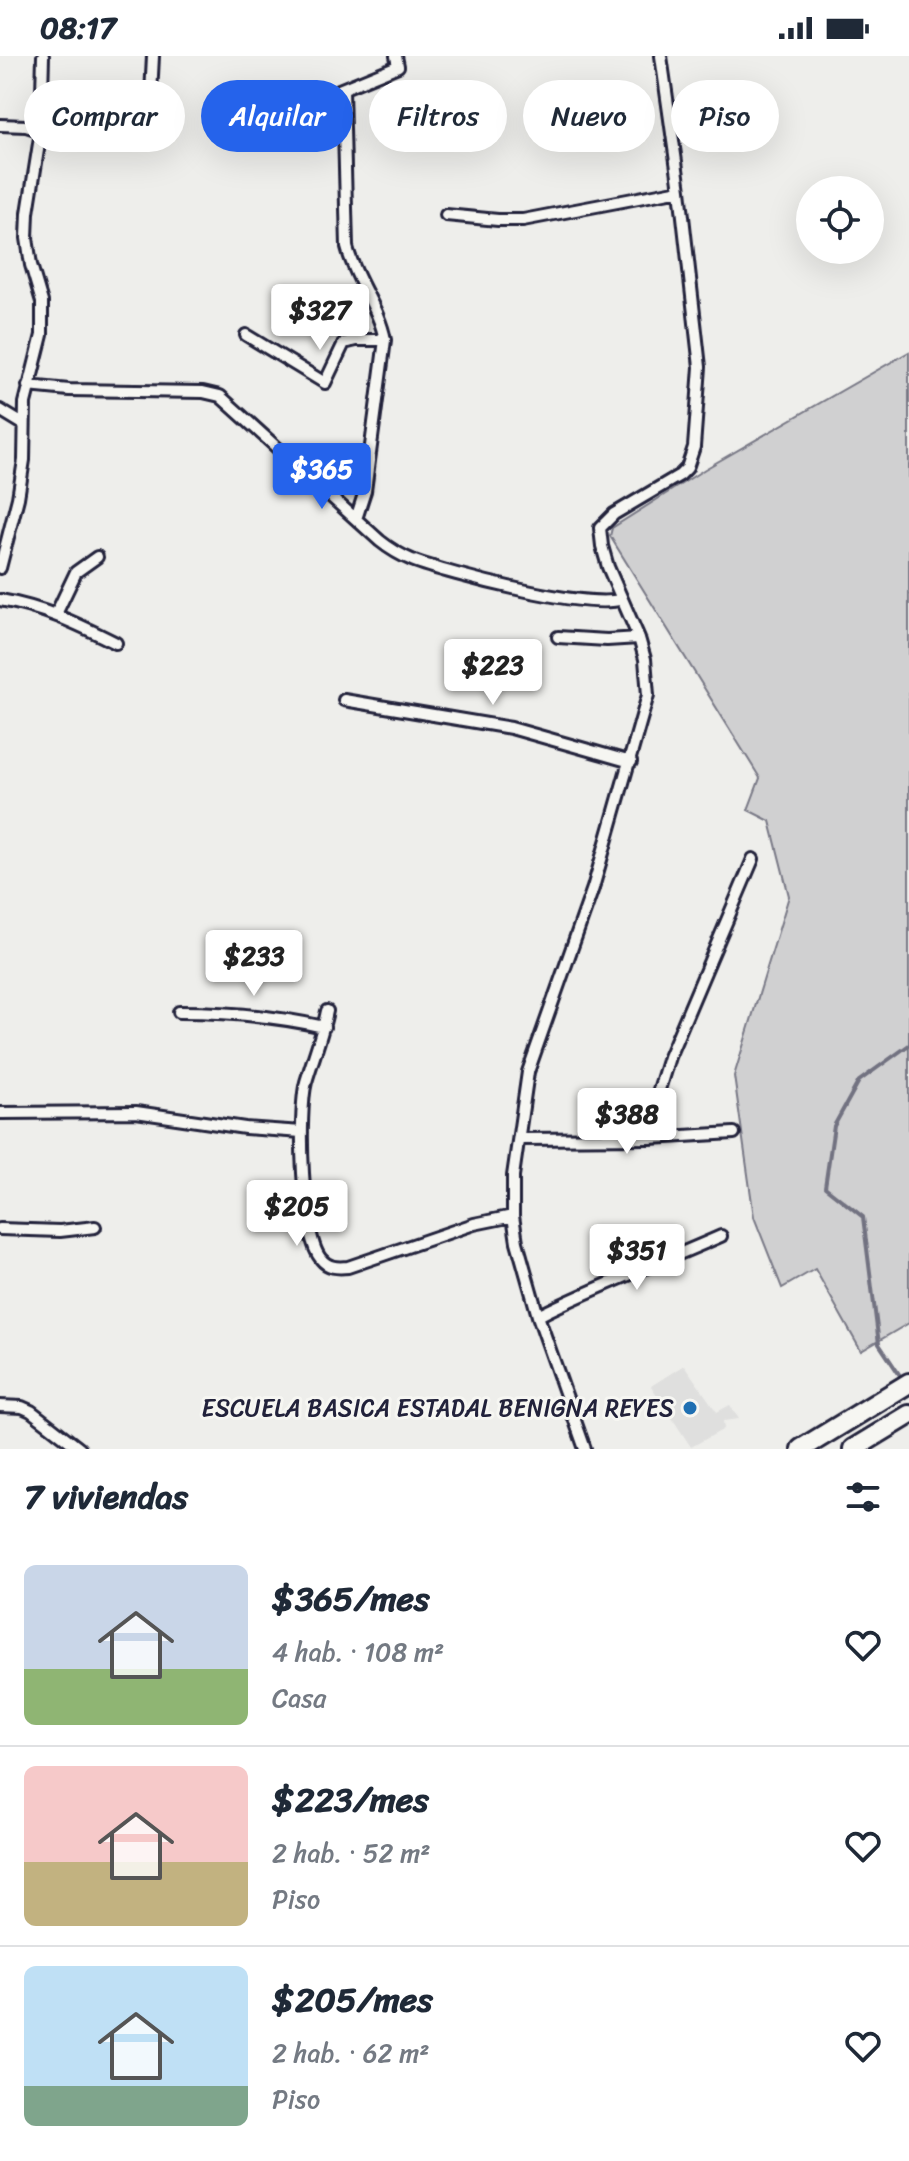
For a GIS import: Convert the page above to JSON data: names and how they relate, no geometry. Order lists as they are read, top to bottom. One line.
{"places":["ESCUELA BASICA ESTADAL BENIGNA REYES"],"page":{"status":"08:17","chip":["Comprar","Alquilar","Filtros","Nuevo","Piso"],"price":["$327","$365","$223","$233","$388","$205","$351"],"heading":"7 viviendas","list":[{"name":"$365/mes","note":"4 hab. · 108 m² · Casa"},{"name":"$223/mes","note":"2 hab. · 52 m² · Piso"},{"name":"$205/mes","note":"2 hab. · 62 m² · Piso"}]}}
